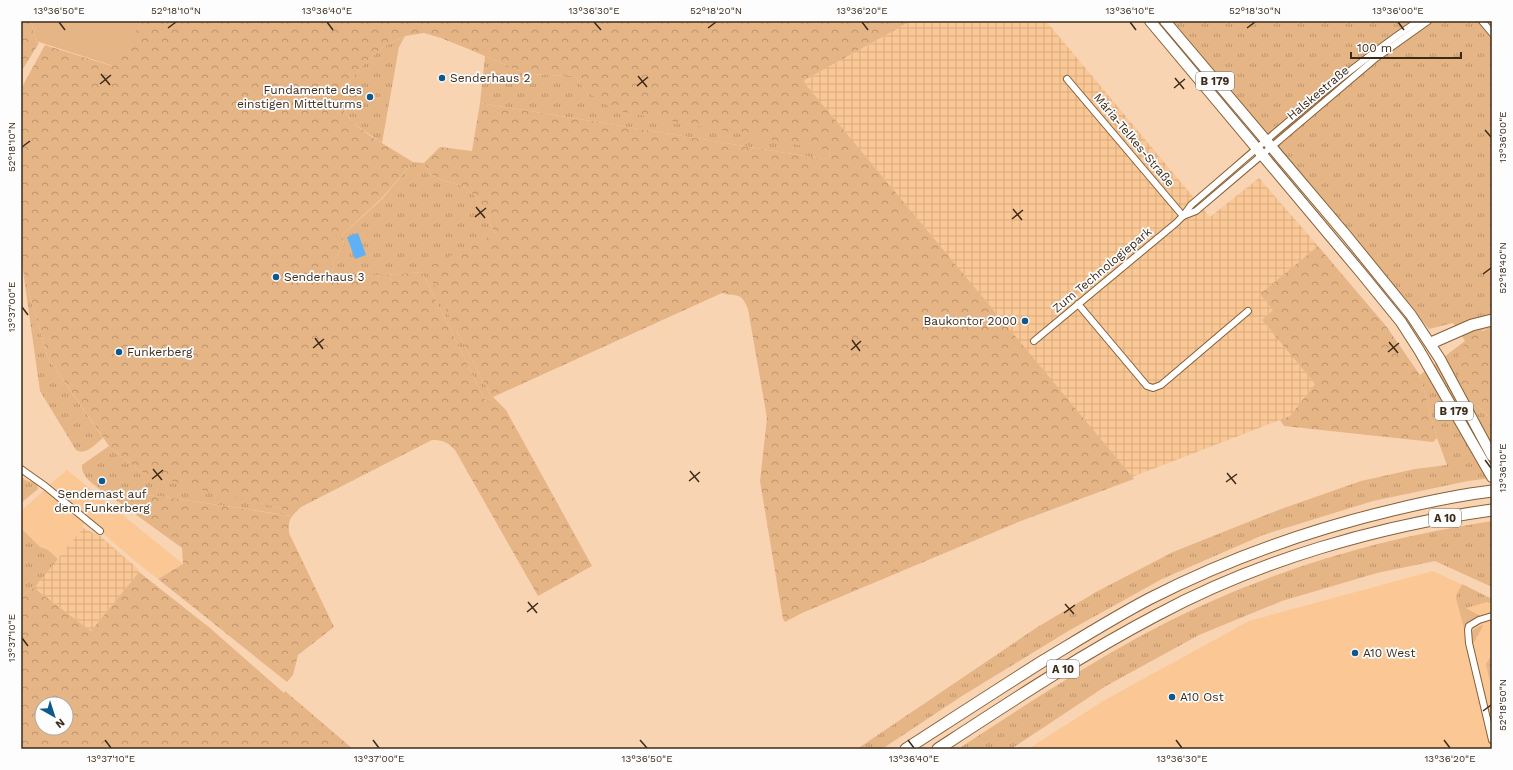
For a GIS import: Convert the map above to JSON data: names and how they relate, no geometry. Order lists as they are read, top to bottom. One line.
{"streets":{"highway":["A 10"],"main road":["B 179"],"street":["Halskestraße","Mária-Telkes-Straße","Zum Technologiepark"]},"crossings":[["B 179","Halskestraße"],["B 179","Zum Technologiepark"],["Halskestraße","Zum Technologiepark"],["Mária-Telkes-Straße","Zum Technologiepark"]],"places":["Senderhaus 2","Fundamente des einstigen Mittelturms","Senderhaus 3","Baukontor 2000","Funkerberg","Sendemast auf dem Funkerberg","A10 West","A10 Ost"],"scale_bar":"100 m","north":"bottom right","coordinates":["13°36'50\"E","52°18'10\"N","13°36'40\"E","13°36'30\"E","52°18'20\"N","13°36'20\"E","13°36'10\"E","52°18'30\"N","13°36'00\"E","52°18'40\"N","13°37'00\"E","13°37'10\"E","52°18'50\"N"]}
